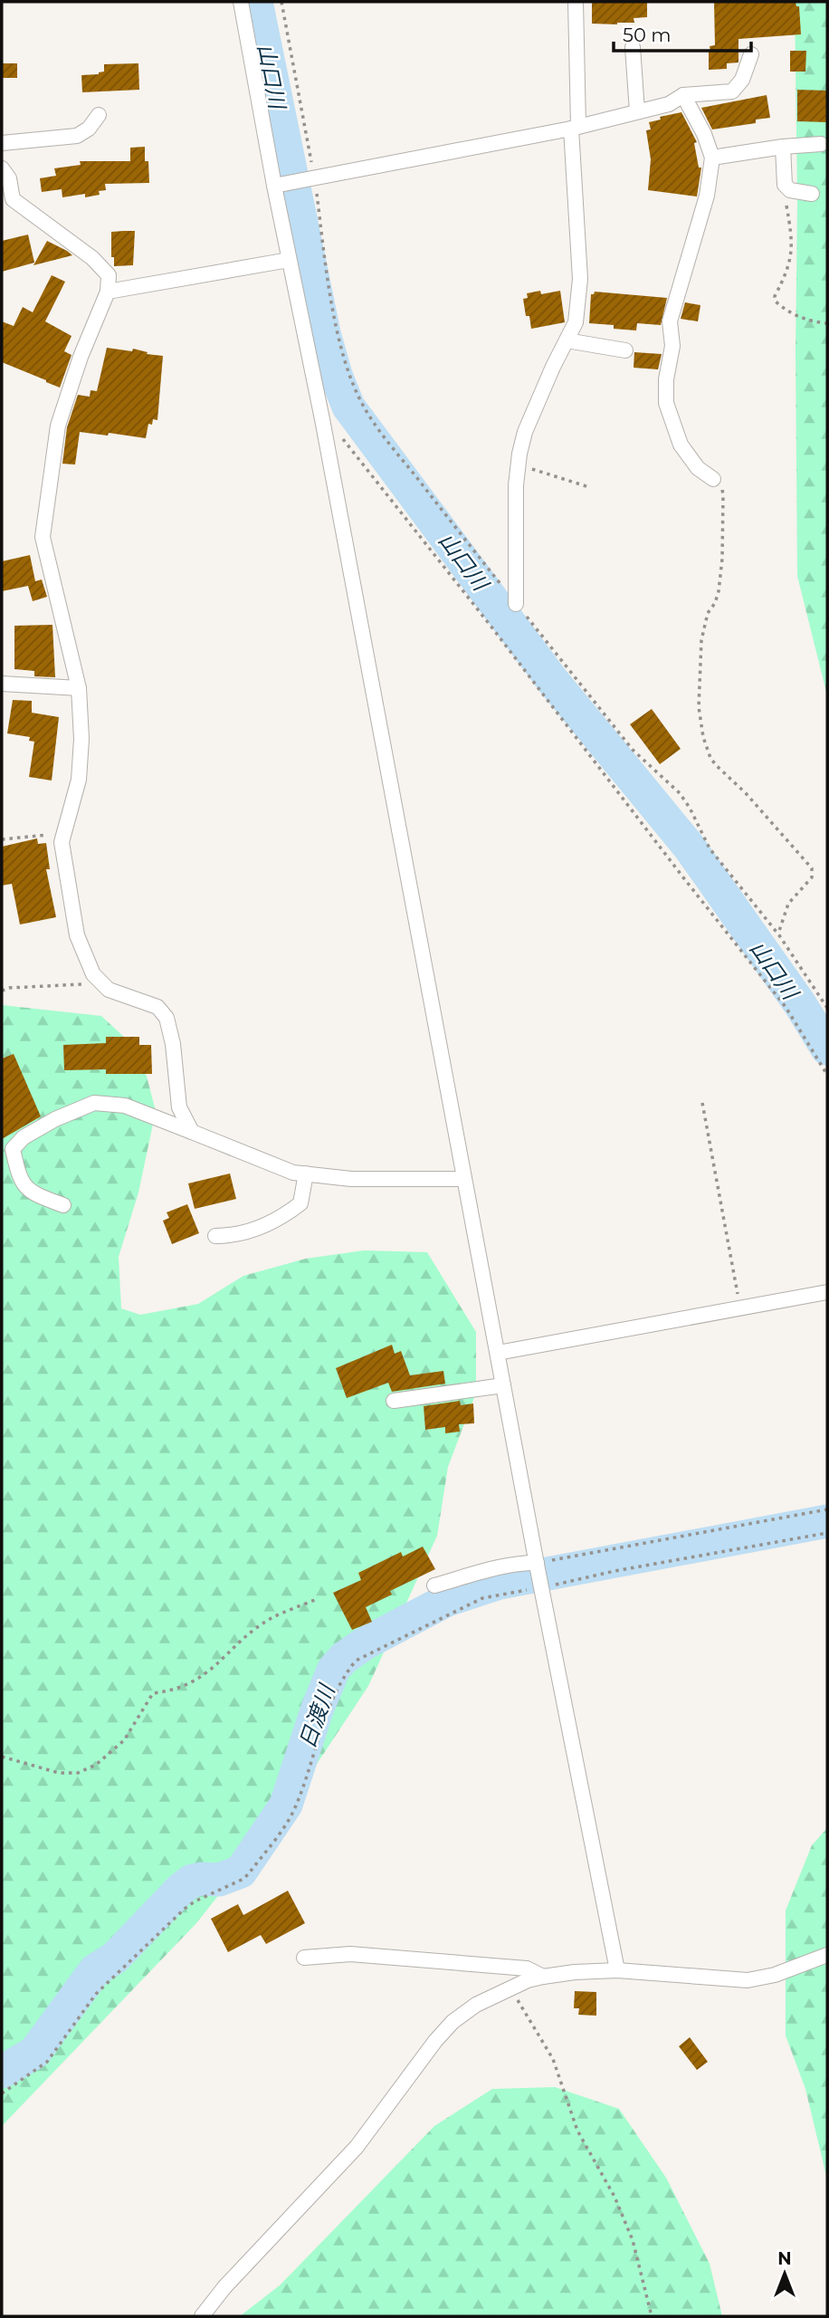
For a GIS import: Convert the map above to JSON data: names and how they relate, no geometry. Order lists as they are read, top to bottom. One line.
{"water":["山口川","日渡川"],"scale_bar":"50 m","north":"top"}
